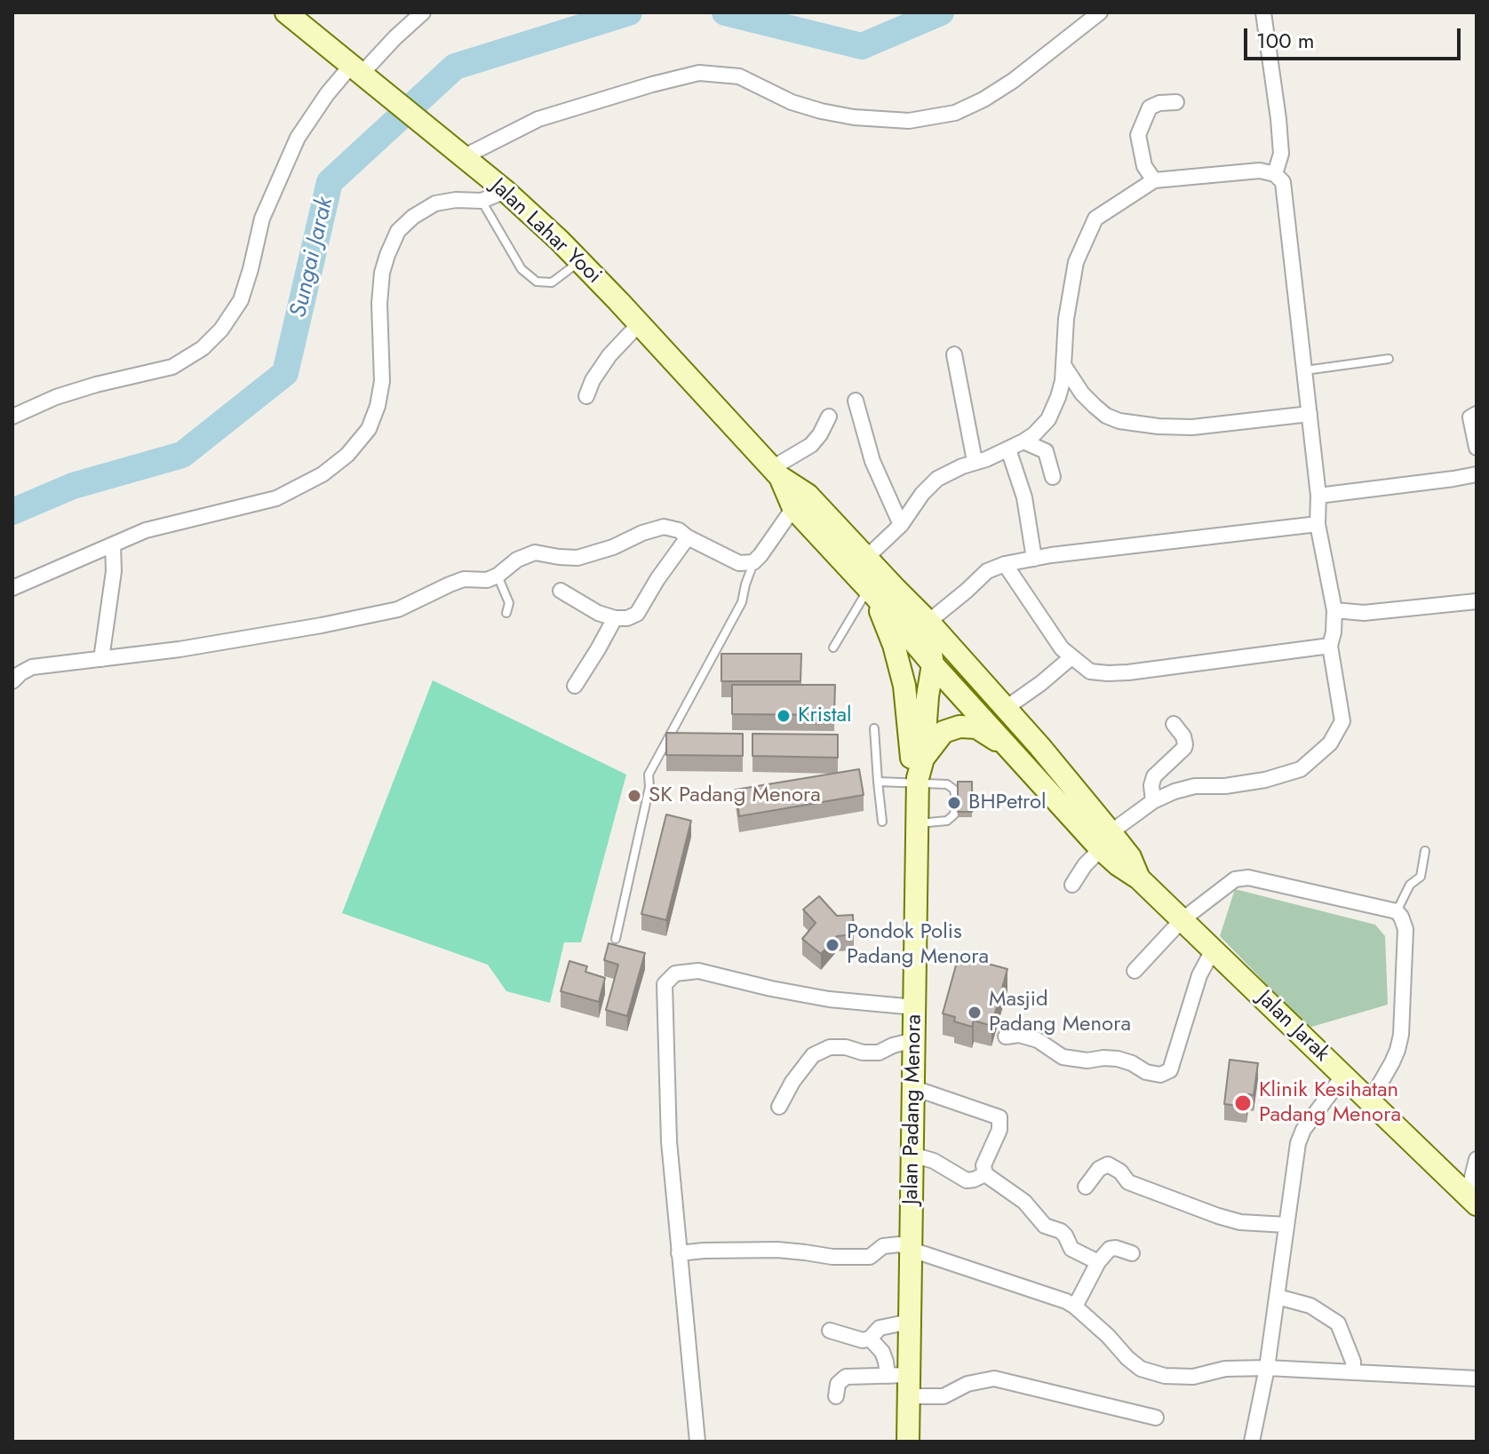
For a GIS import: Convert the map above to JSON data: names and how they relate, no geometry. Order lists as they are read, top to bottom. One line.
{"streets":{"main road":["Jalan Lahar Yooi","Jalan Jarak","Jalan Padang Menora"]},"crossings":[["Jalan Jarak","Jalan Padang Menora"]],"water":["Sungai Jarak"],"places":["Kristal","SK Padang Menora","BHPetrol","Pondok Polis Padang Menora","Masjid Padang Menora","Klinik Kesihatan Padang Menora"],"scale_bar":"100 m"}
